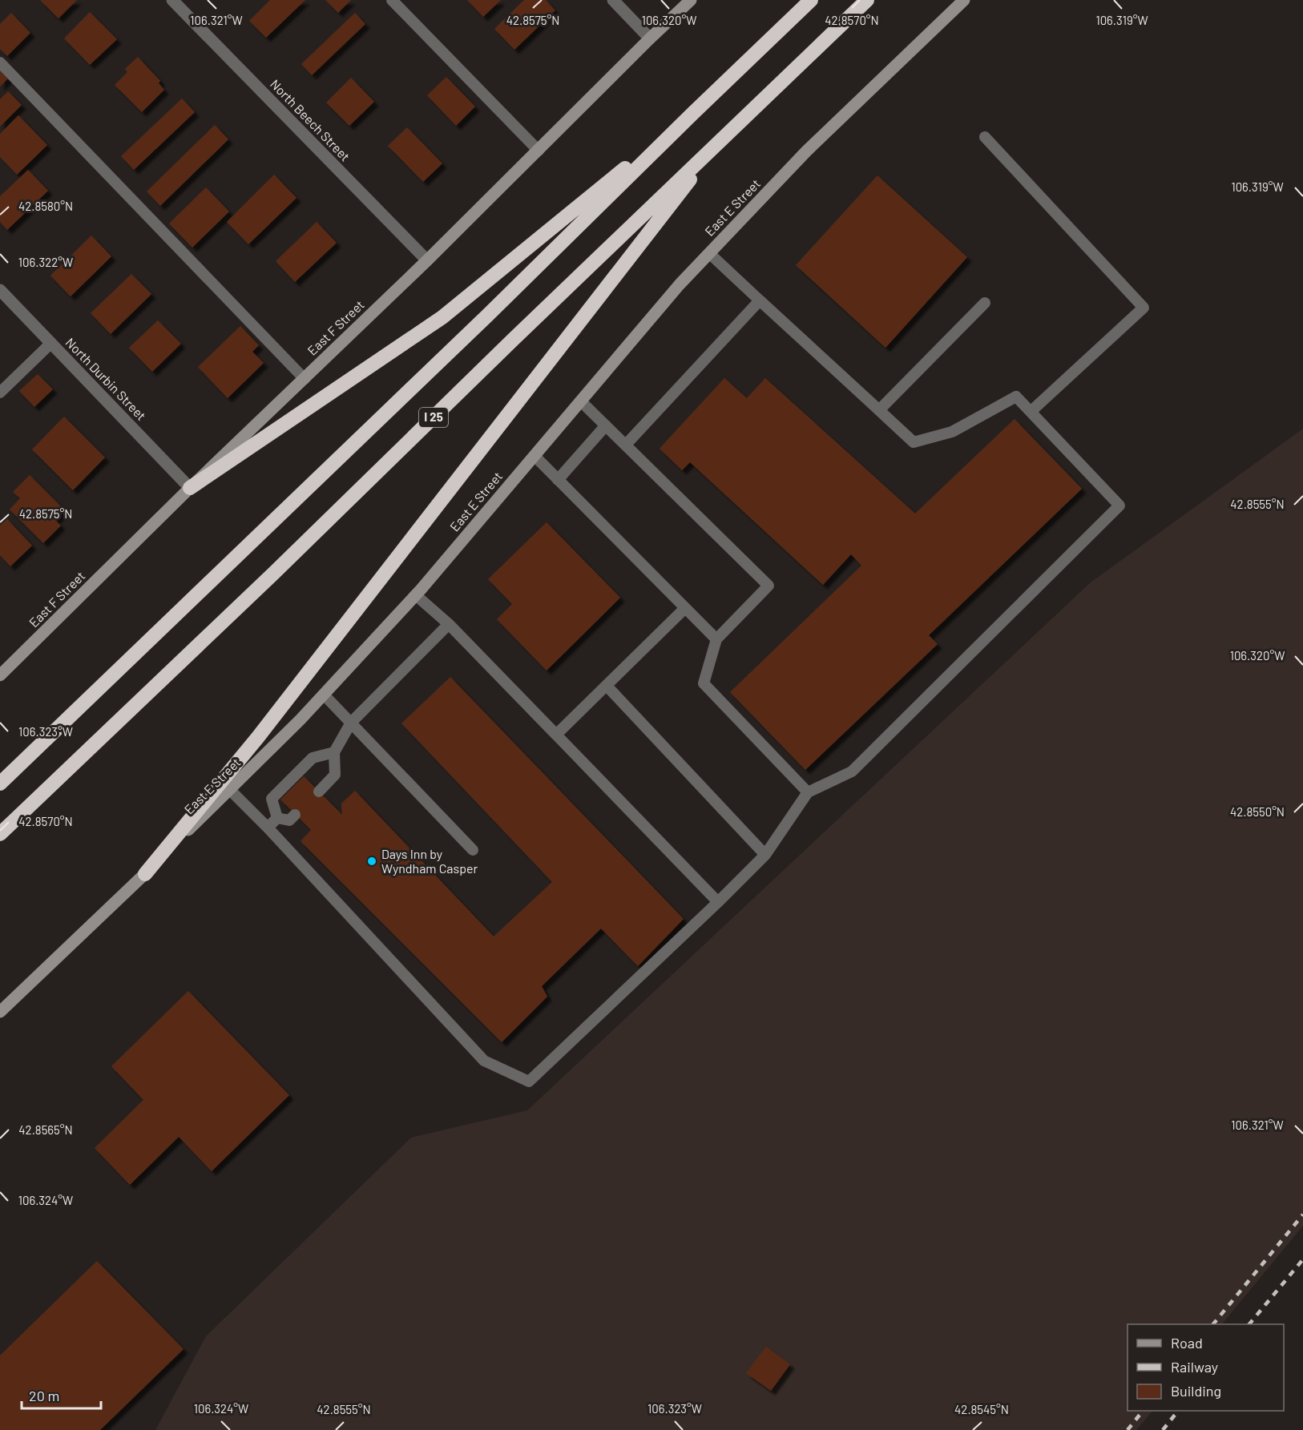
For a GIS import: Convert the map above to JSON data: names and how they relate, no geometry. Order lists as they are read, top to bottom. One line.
{"streets":{"highway":["I 25"],"main road":["East E Street","East F Street"],"street":["North Beech Street","North Durbin Street"]},"crossings":[["North Beech Street","East F Street"],["East F Street","North Durbin Street"]],"places":["Days Inn by Wyndham Casper"],"legend":["Road","Railway","Building"],"scale_bar":"20 m","coordinates":["42.8575°N","42.8570°N","106.321°W","106.320°W","106.319°W","42.8580°N","106.322°W","42.8555°N","106.323°W","42.8550°N","42.8565°N","106.324°W","42.8545°N"]}
